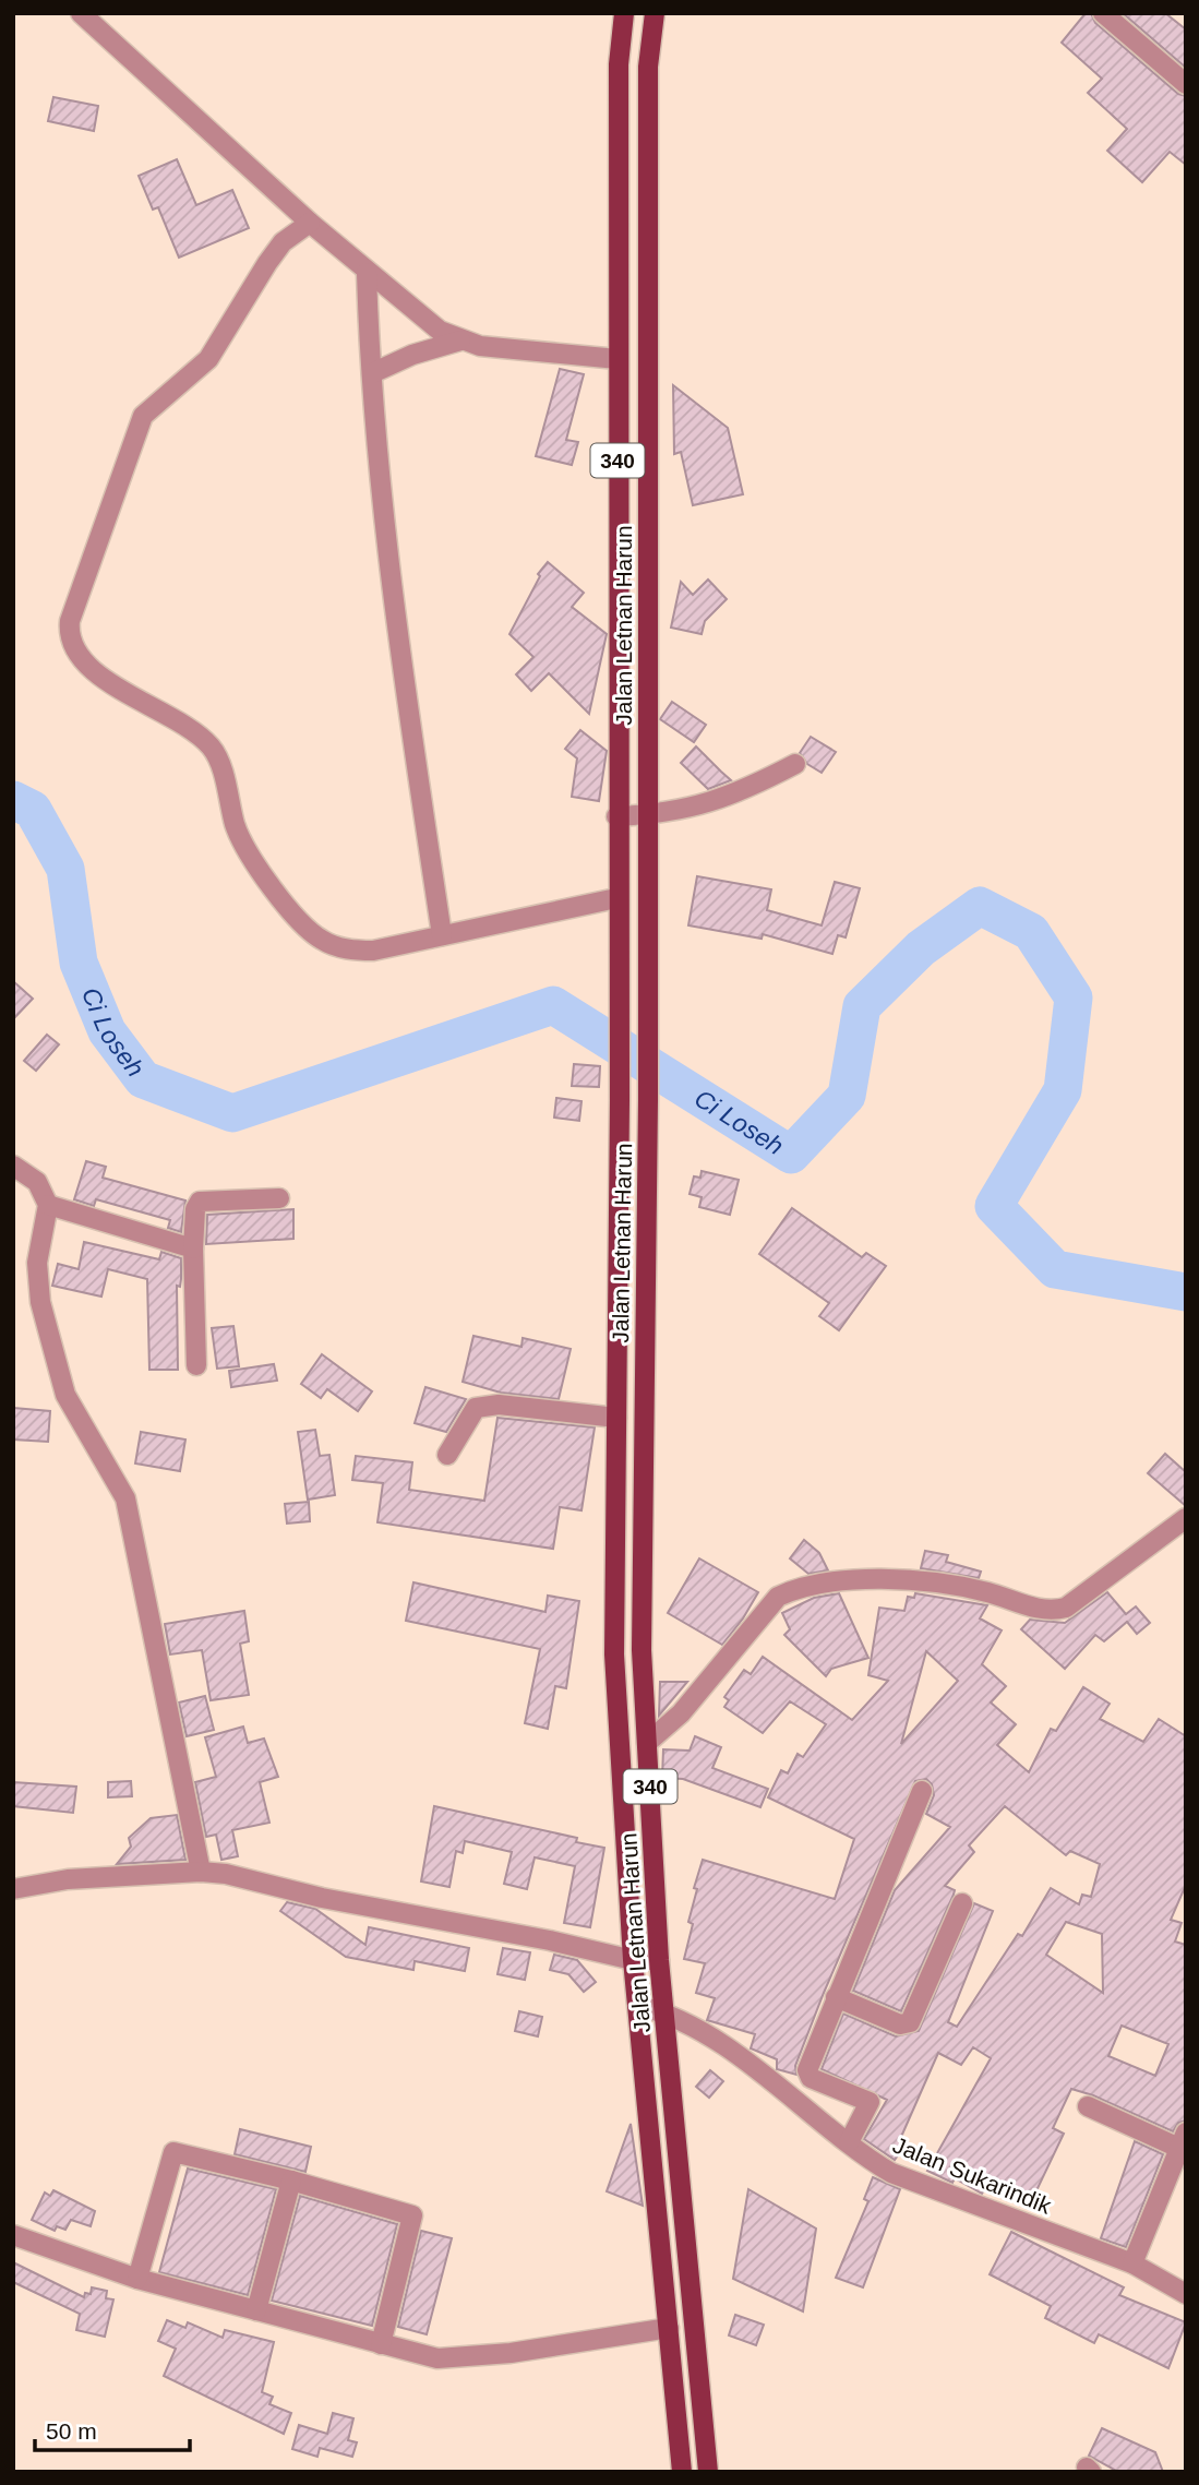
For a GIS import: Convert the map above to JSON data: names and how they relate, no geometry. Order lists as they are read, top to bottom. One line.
{"streets":{"main road":["340","Jalan Letnan Harun"],"street":["Jalan Sukarindik"]},"crossings":[["Jalan Letnan Harun","Jalan Sukarindik"]],"water":["Ci Loseh"],"scale_bar":"50 m"}
